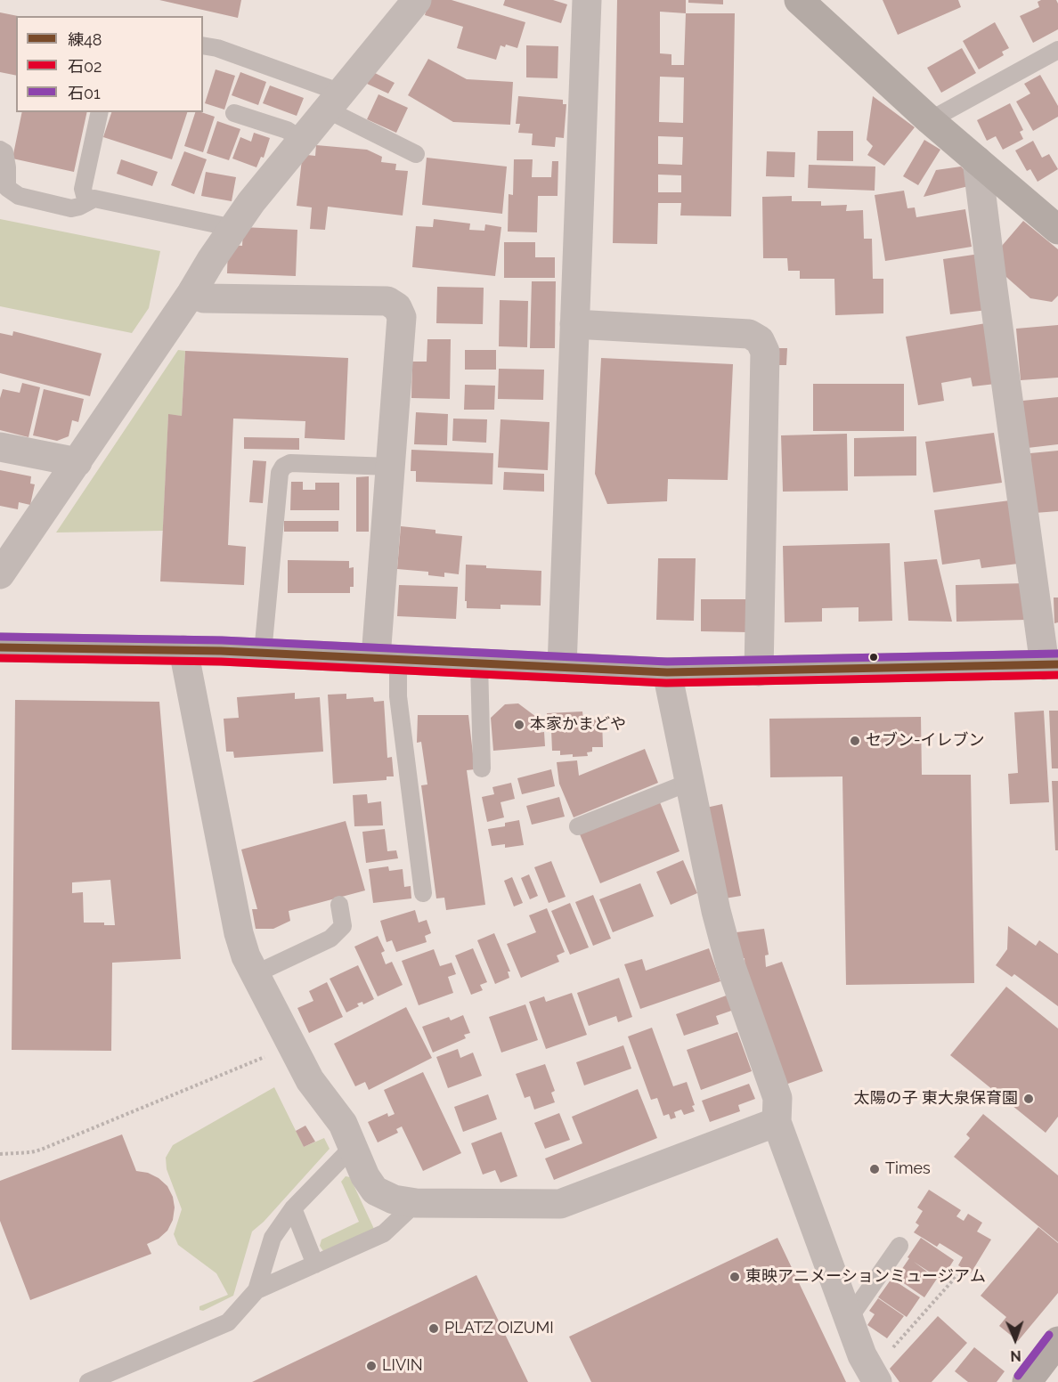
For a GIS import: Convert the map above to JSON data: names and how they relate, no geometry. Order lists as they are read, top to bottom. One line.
{"places":["本家かまどや","セブン-イレブン","太陽の子 東大泉保育園","Times","東映アニメーションミュージアム","PLATZ OIZUMI","LIVIN"],"lines":["transit line 石01","transit line 練48","transit line 石02"],"legend":["練48","石02","石01"],"north":"bottom"}
